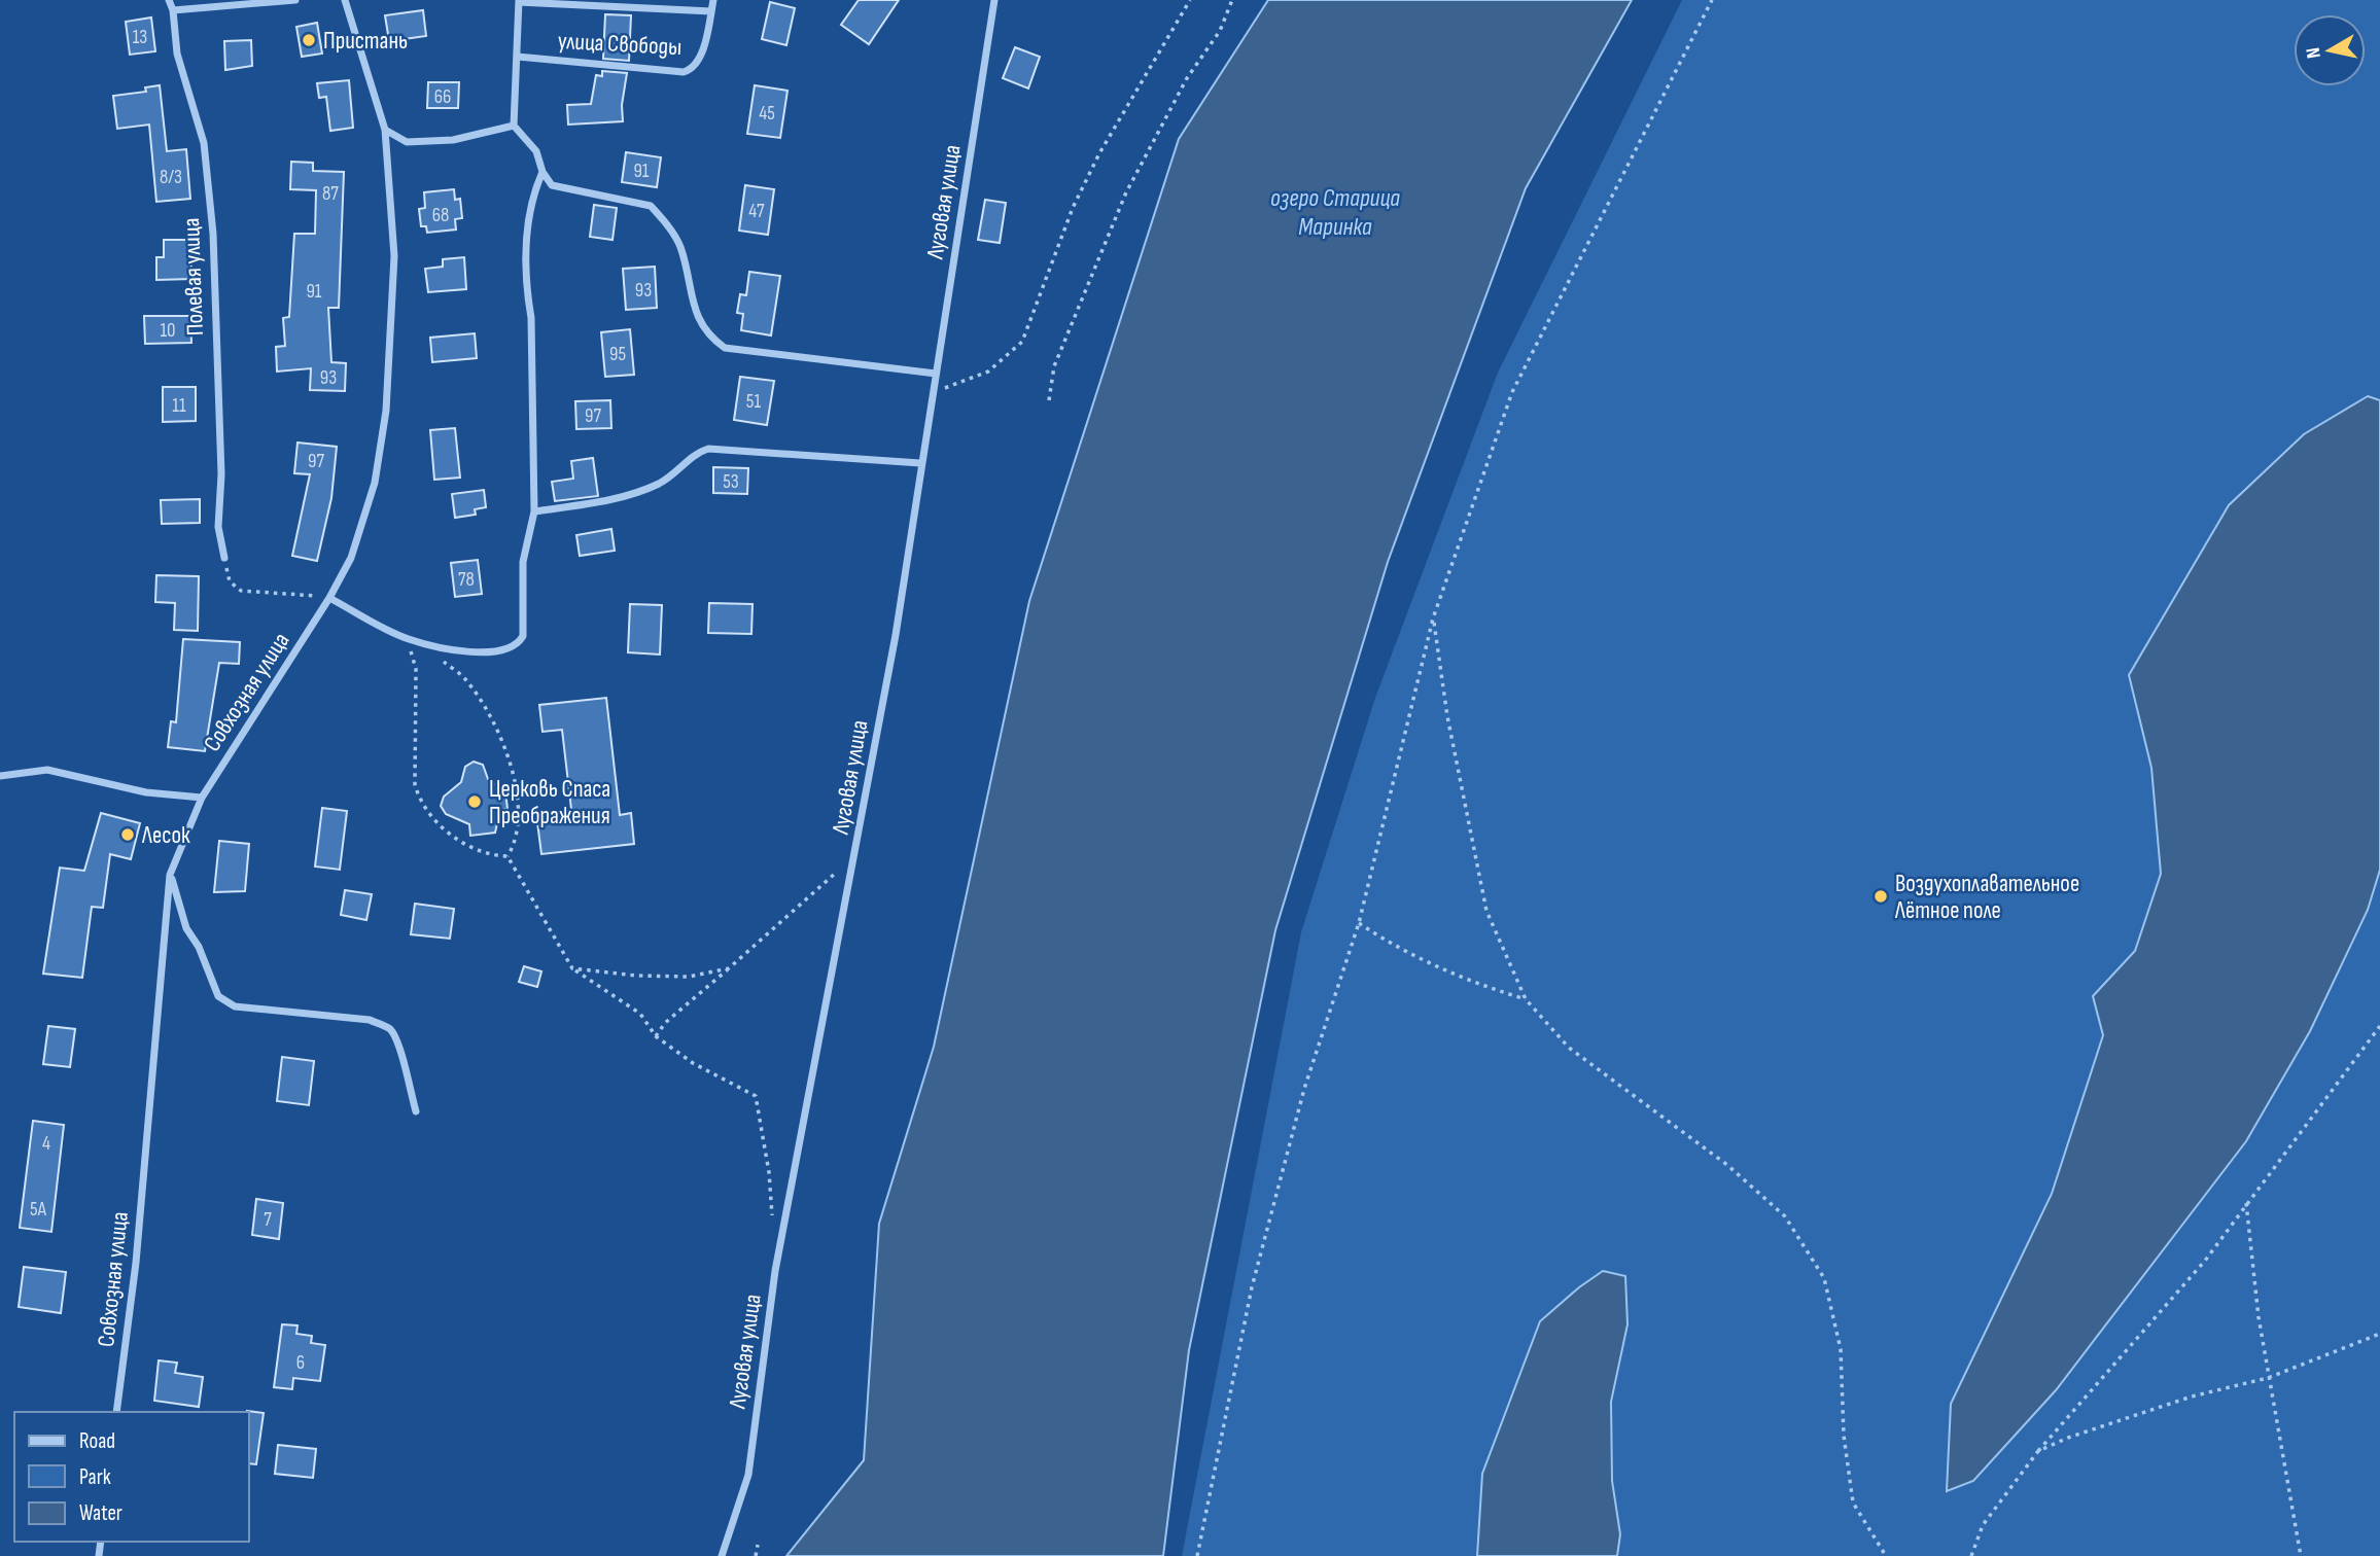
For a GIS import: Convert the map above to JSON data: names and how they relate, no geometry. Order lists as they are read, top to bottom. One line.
{"streets":{"street":["улица Свободы","Луговая улица","Полевая улица","Совхозная улица"]},"water":["озеро Старица Маринка"],"places":["Пристань","Церковь Спаса Преображения","Лесок","Воздухоплавательное Лётное поле"],"house_numbers":["13","66","45","91","8/3","87","47","68","93","91","10","95","93","51","11","97","97","53","78","4","5А","7","6"],"legend":["Road","Park","Water"],"north":"left"}
